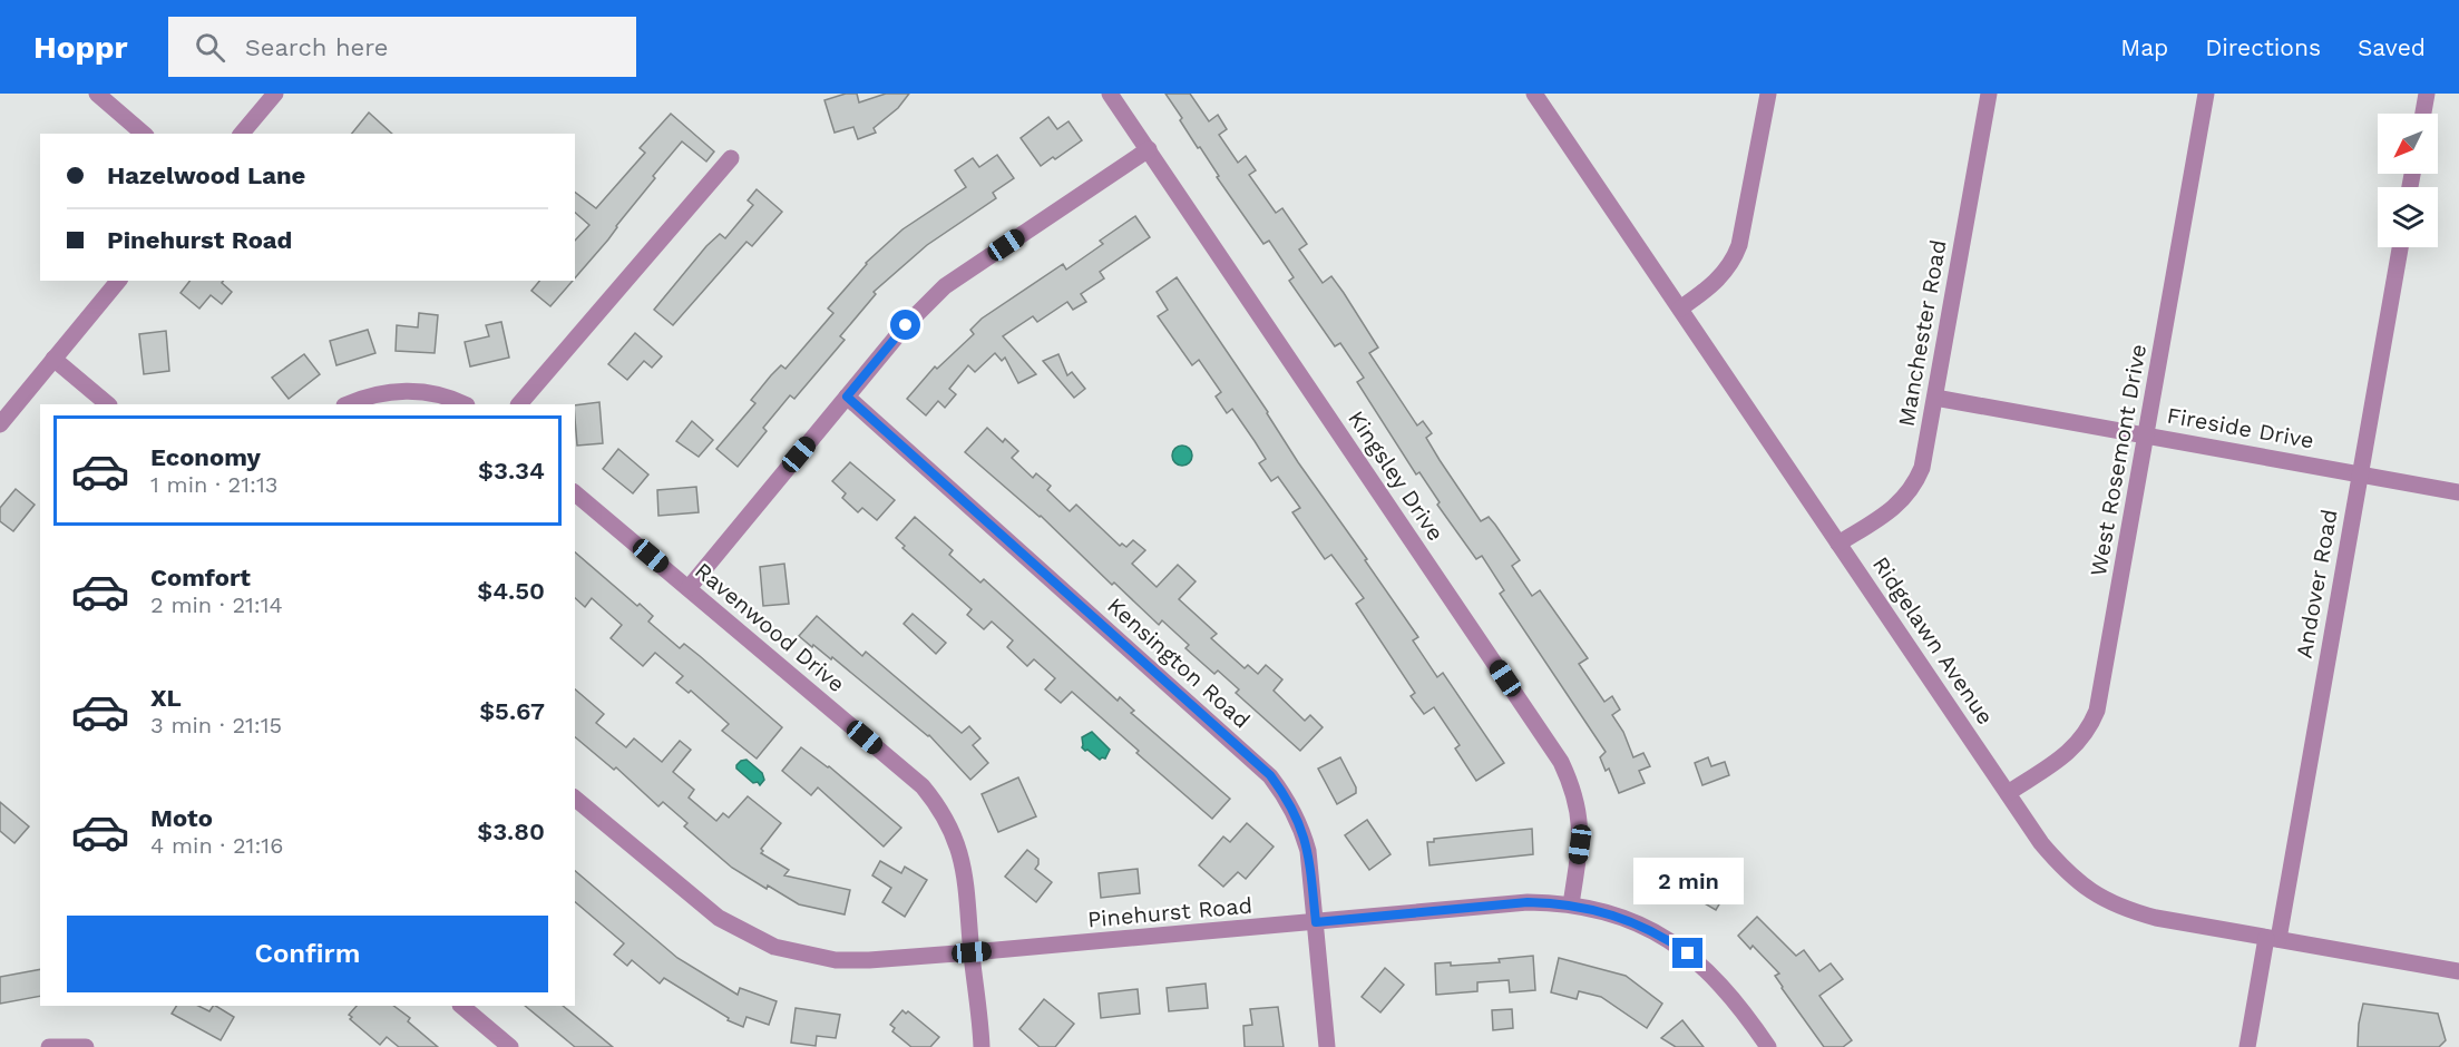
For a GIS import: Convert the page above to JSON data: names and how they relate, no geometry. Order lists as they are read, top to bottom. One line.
{"streets":{"street":["Manchester Road","Fireside Drive","West Rosemont Drive","Kingsley Drive","Andover Road","Ravenwood Drive","Ridgelawn Avenue","Kensington Road","Pinehurst Road"]},"crossings":[["Manchester Road","Fireside Drive"],["Manchester Road","Ridgelawn Avenue"],["Fireside Drive","West Rosemont Drive"],["Fireside Drive","Andover Road"],["West Rosemont Drive","Ridgelawn Avenue"],["Kingsley Drive","Pinehurst Road"],["Andover Road","Ridgelawn Avenue"],["Ravenwood Drive","Pinehurst Road"],["Kensington Road","Pinehurst Road"]],"north":"bottom left","page":{"header":"Hoppr","search":"Search here","nav":["Map","Directions","Saved"],"banner":["Hazelwood Lane","Pinehurst Road"],"list":[{"name":"Economy","note":"1 min · 21:13","value":"$3.34"},{"name":"Comfort","note":"2 min · 21:14","value":"$4.50"},{"name":"XL","note":"3 min · 21:15","value":"$5.67"},{"name":"Moto","note":"4 min · 21:16","value":"$3.80"}],"bubble":"2 min","buttons":"Confirm"}}
